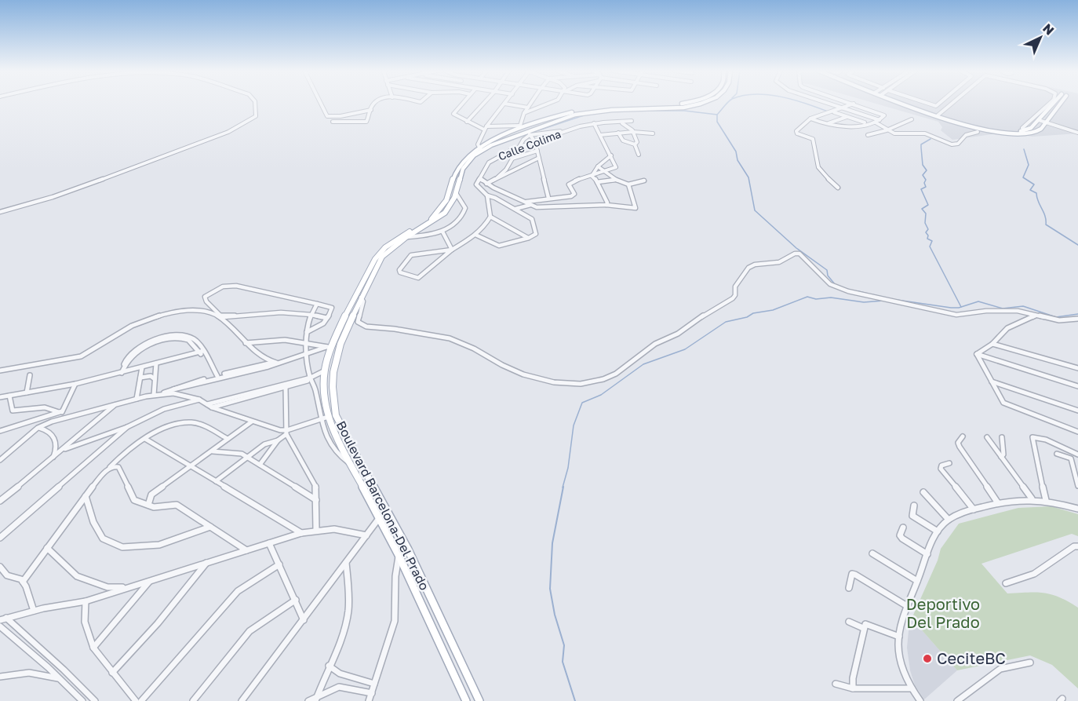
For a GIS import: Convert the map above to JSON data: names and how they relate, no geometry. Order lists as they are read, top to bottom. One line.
{"streets":{"main road":["Boulevard Barcelona-Del Prado"],"street":["Calle Colima"]},"parks":["Deportivo Del Prado"],"places":["CeciteBC"],"north":"top right"}
